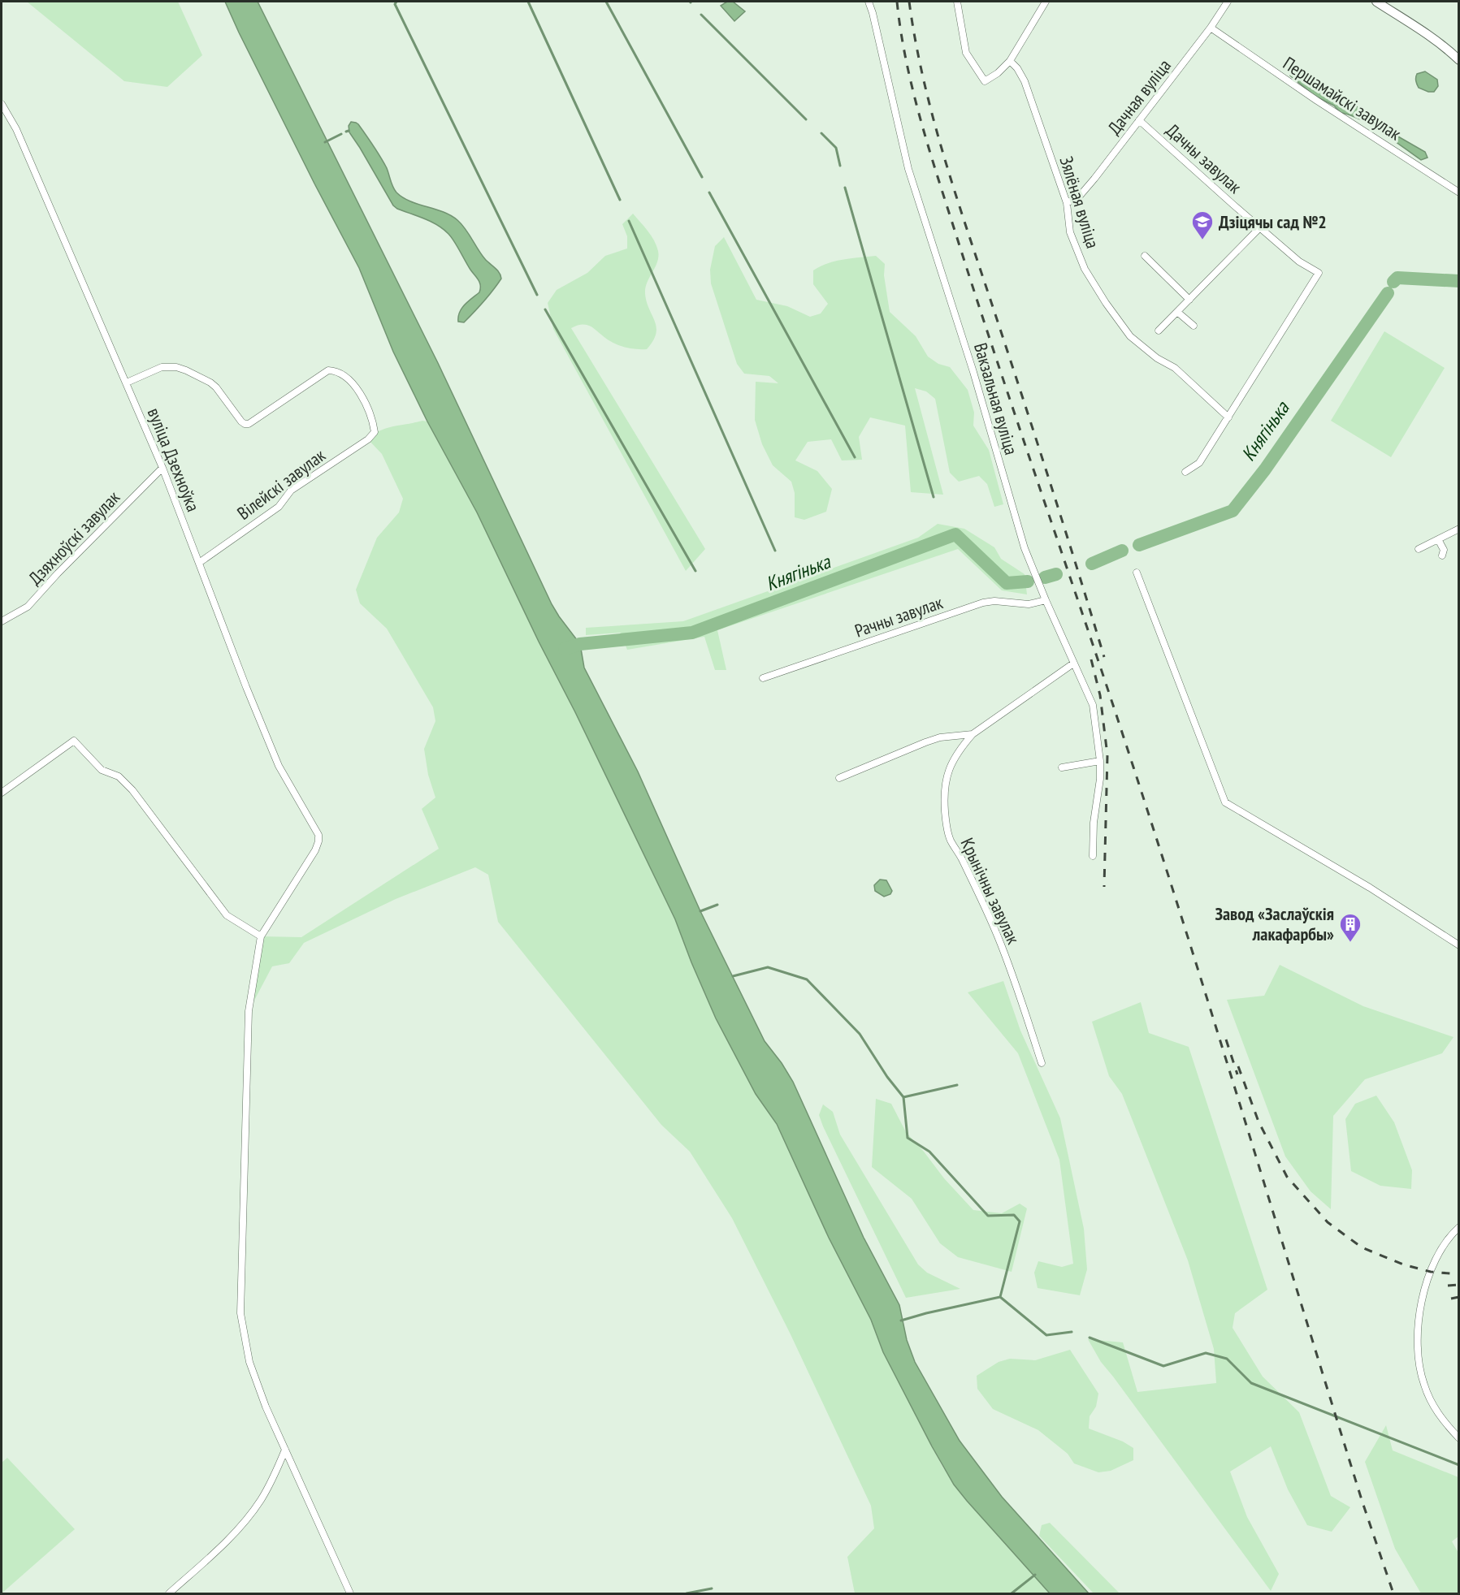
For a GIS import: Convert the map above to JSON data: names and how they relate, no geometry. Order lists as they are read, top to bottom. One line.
{"streets":{"street":["Дачная вуліца","Першамайскі завулак","Дачны завулак","Зялёная вуліца","Вакзальная вуліца","вуліца Дзехноўка","Вілейскі завулак","Дзяхноўскі завулак","Рачны завулак","Крынічны завулак"]},"crossings":[["Дачная вуліца","Першамайскі завулак"],["Дачная вуліца","Дачны завулак"],["Дачная вуліца","Зялёная вуліца"],["Дачны завулак","Зялёная вуліца"],["Вакзальная вуліца","Рачны завулак"],["вуліца Дзехноўка","Вілейскі завулак"],["вуліца Дзехноўка","Дзяхноўскі завулак"]],"water":["Княгінька"],"places":{"school or university":["Дзіцячы сад №2"],"building":["Завод «Заслаўскія лакафарбы»"]}}
